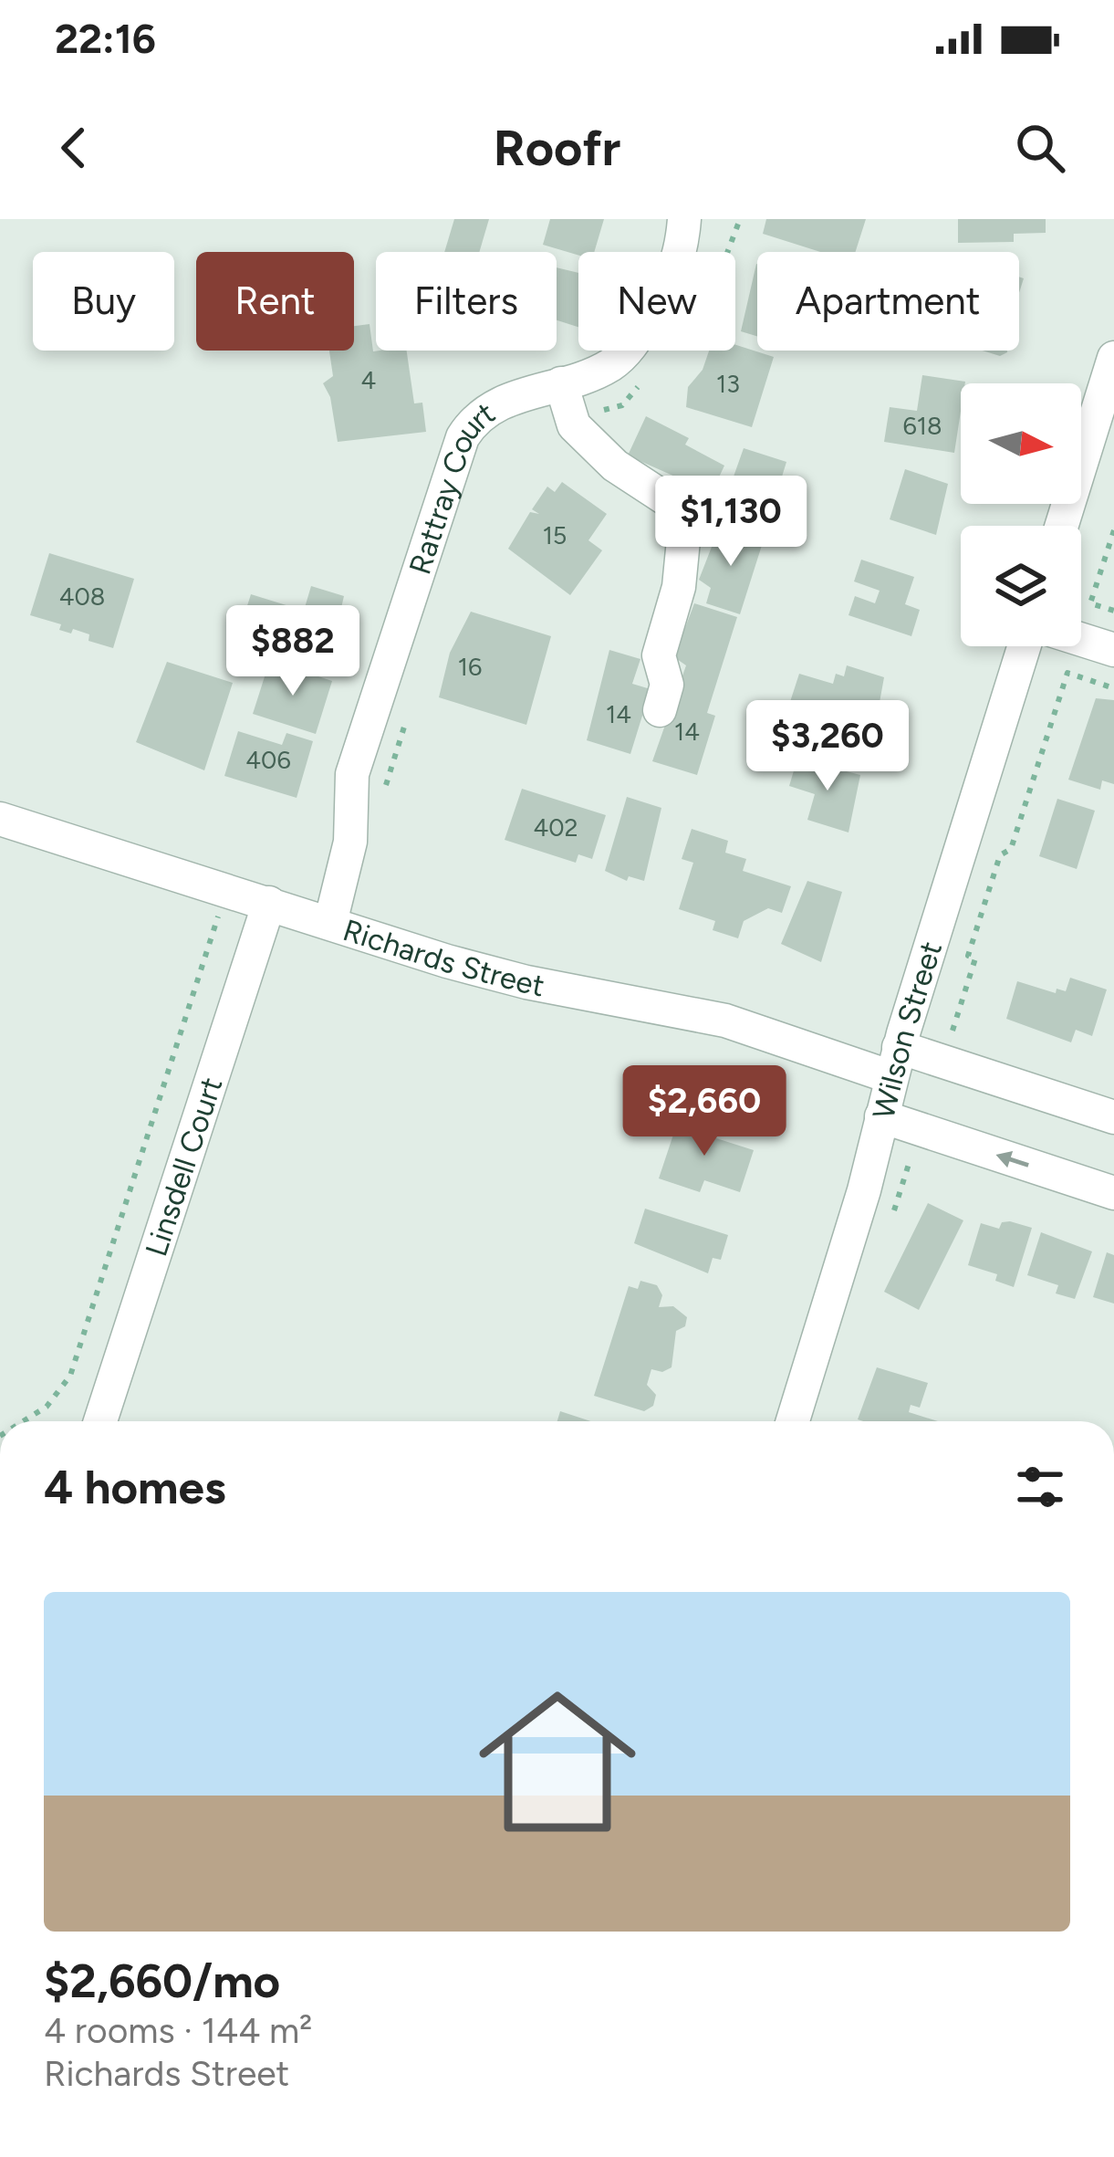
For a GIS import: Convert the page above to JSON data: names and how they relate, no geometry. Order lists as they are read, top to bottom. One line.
{"streets":{"street":["Rattray Court","Richards Street","Wilson Street","Linsdell Court"]},"crossings":[["Rattray Court","Richards Street"],["Richards Street","Wilson Street"],["Richards Street","Linsdell Court"]],"house_numbers":["4","13","618","15","408","16","14","14","406","402"],"north":"right","page":{"status":"22:16","header":"Roofr","chip":["Buy","Rent","Filters","New","Apartment"],"price":["$1,130","$882","$3,260","$2,660"],"heading":"4 homes","list":[{"name":"$2,660/mo","note":"4 rooms · 144 m² · Richards Street"}]}}
